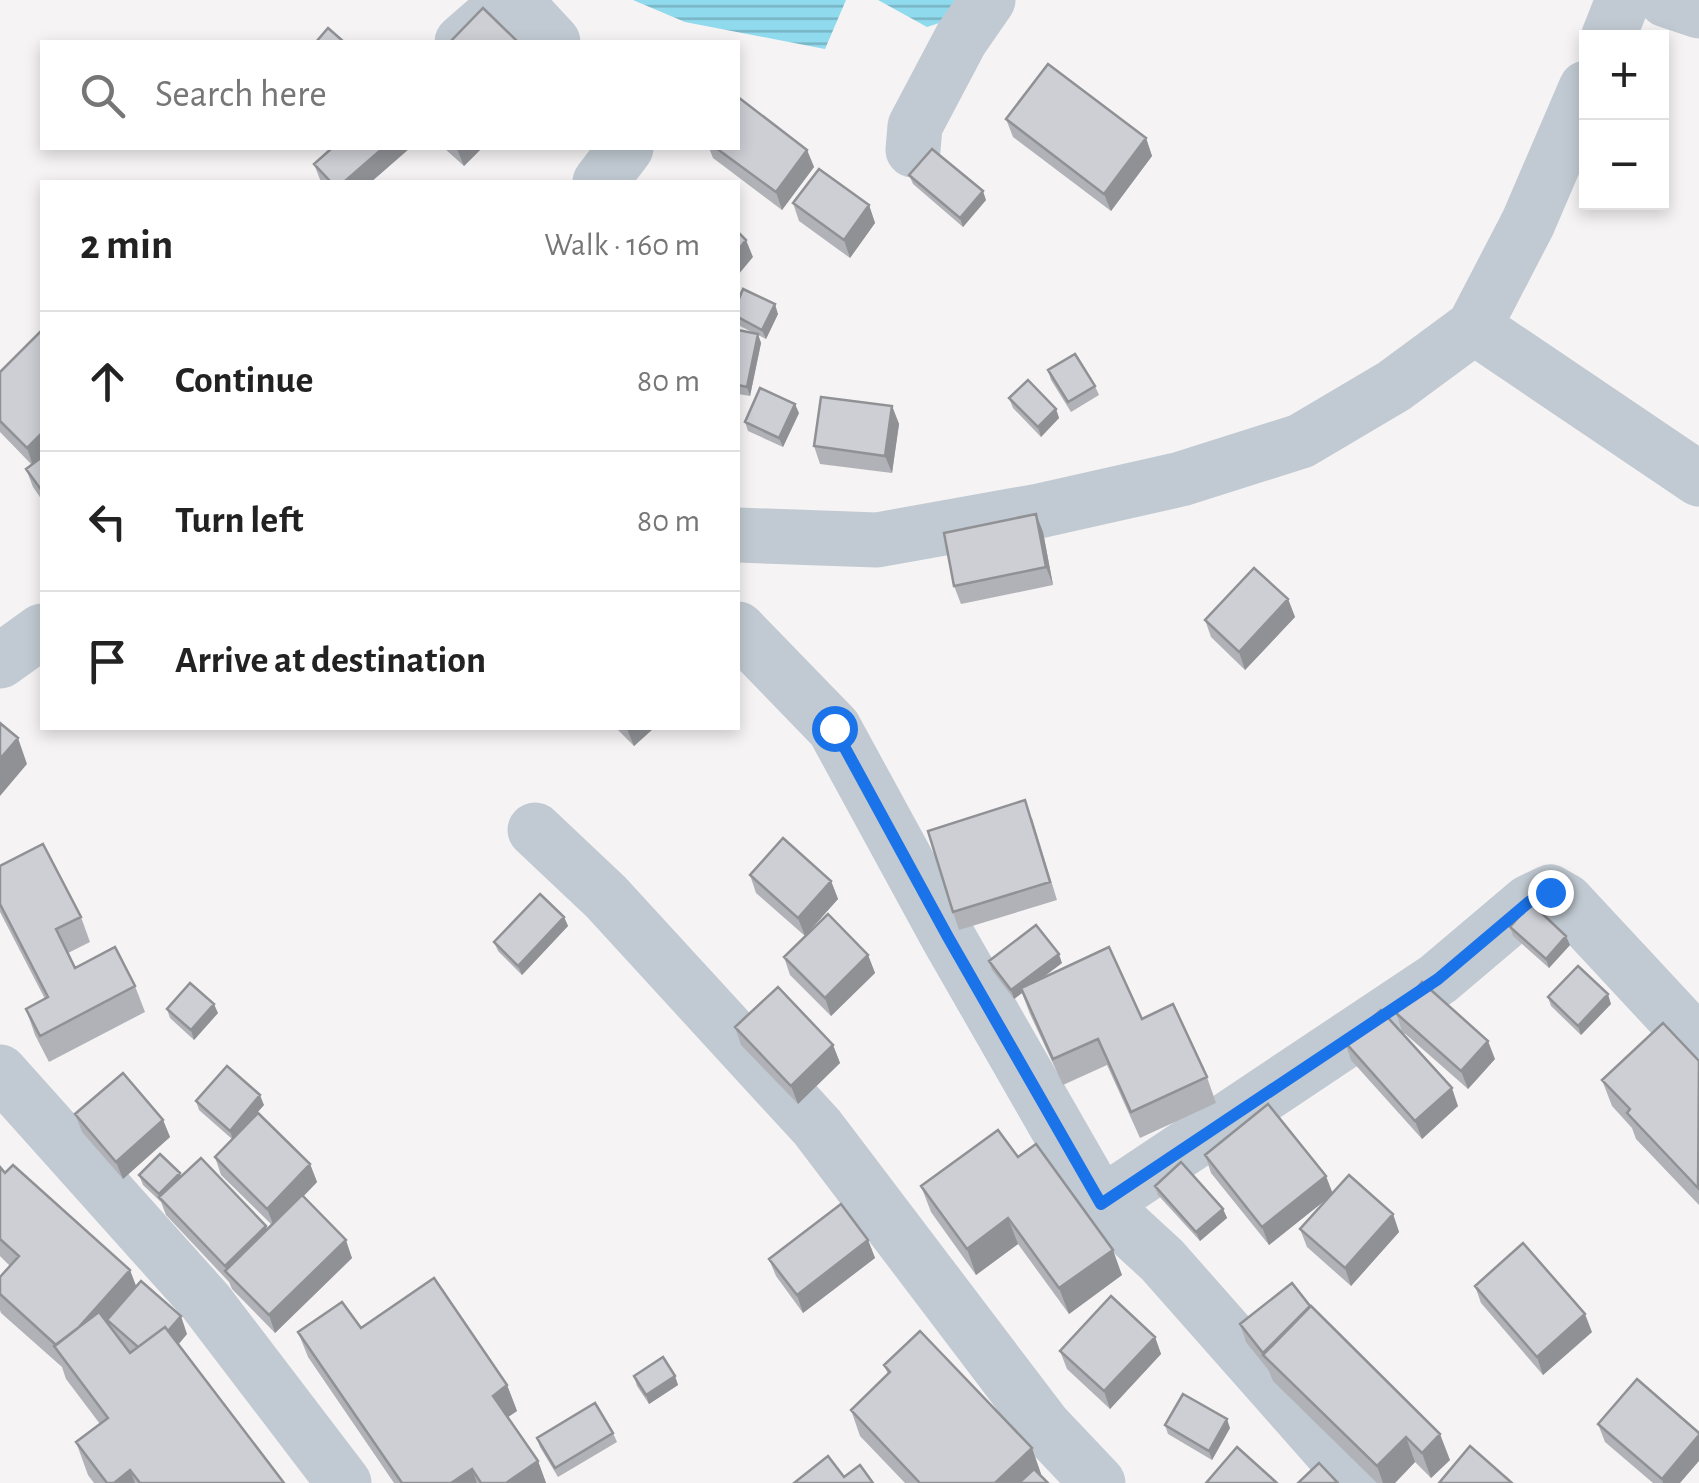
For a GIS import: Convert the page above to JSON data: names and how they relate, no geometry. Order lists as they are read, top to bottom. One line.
{"page":{"map_buttons":["+","−"],"search":"Search here","heading":["2 min","Walk · 160 m"],"list":[["Continue","80 m"],["Turn left","80 m"],"Arrive at destination"]}}
